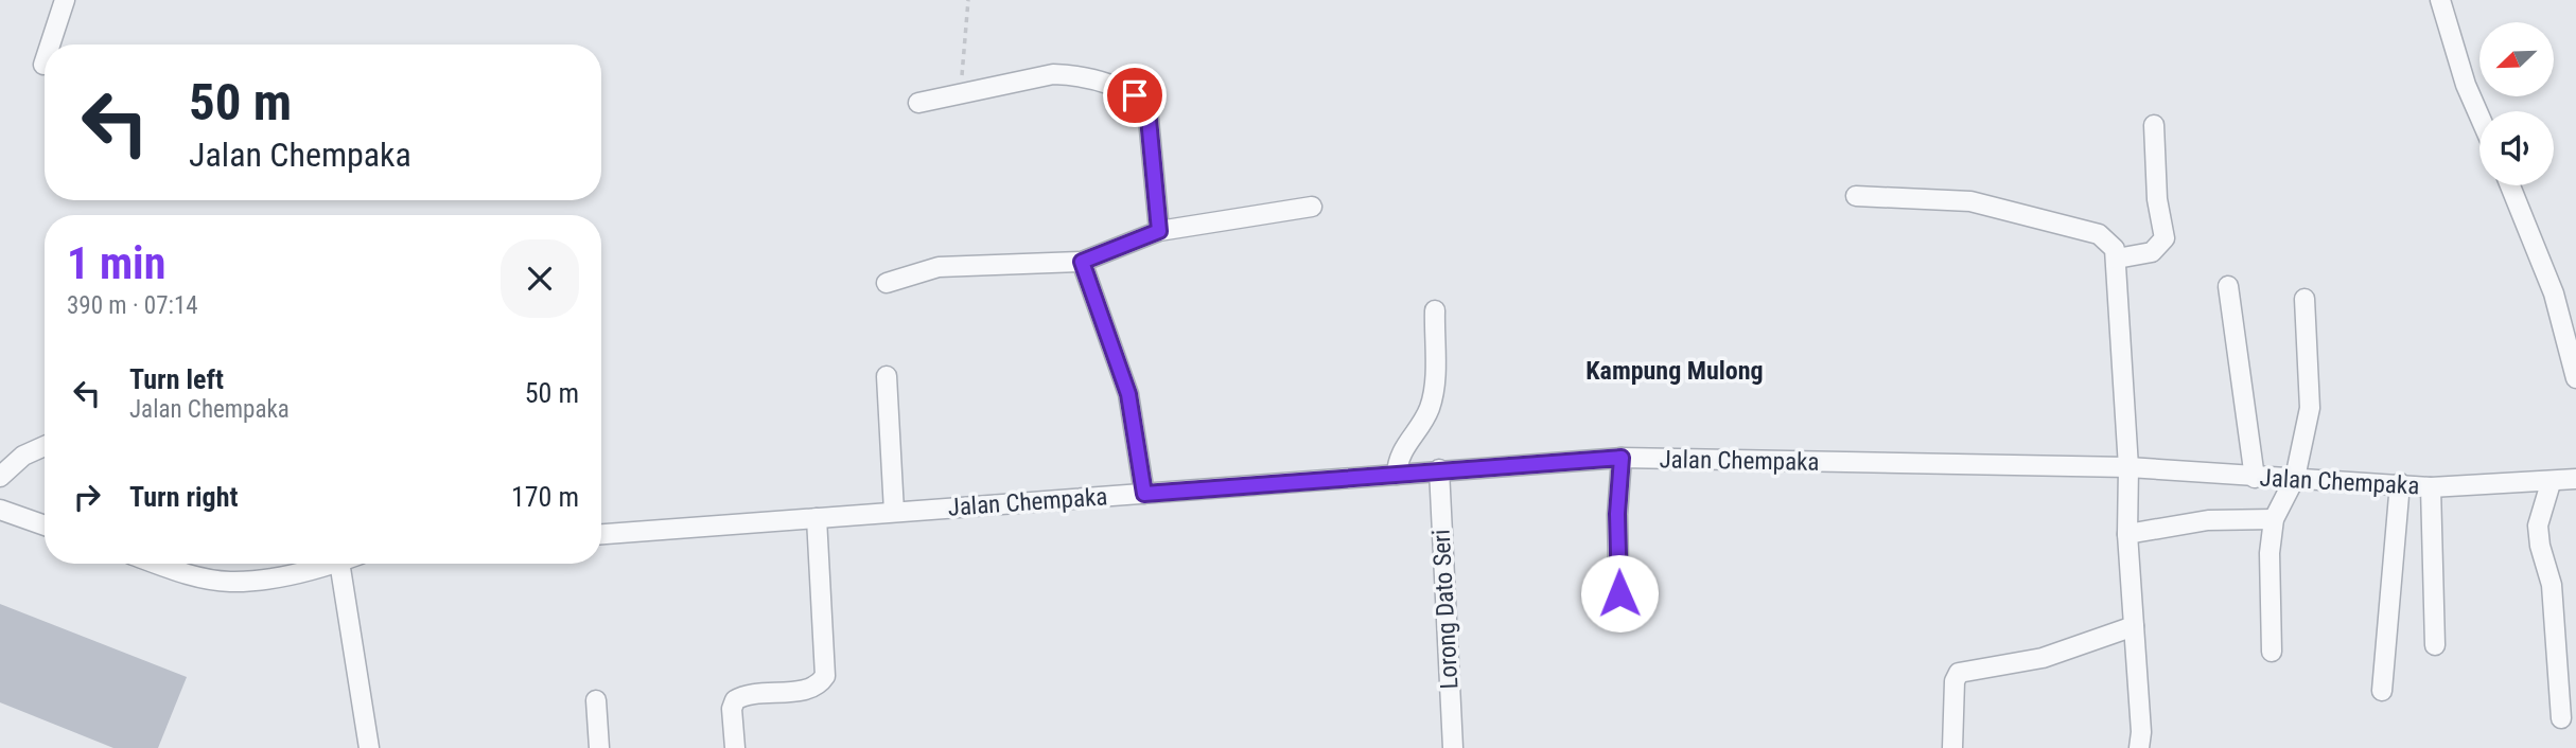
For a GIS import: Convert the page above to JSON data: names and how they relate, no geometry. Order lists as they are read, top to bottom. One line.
{"streets":{"street":["Jalan Chempaka","Lorong Dato Seri"]},"crossings":[["Jalan Chempaka","Lorong Dato Seri"]],"districts":["Kampung Mulong"],"north":"bottom left","page":{"turn":["50 m","Jalan Chempaka"],"heading":["1 min","390 m · 07:14"],"list":[{"name":"Turn left","note":"Jalan Chempaka","value":"50 m"},{"name":"Turn right","value":"170 m"}]}}
